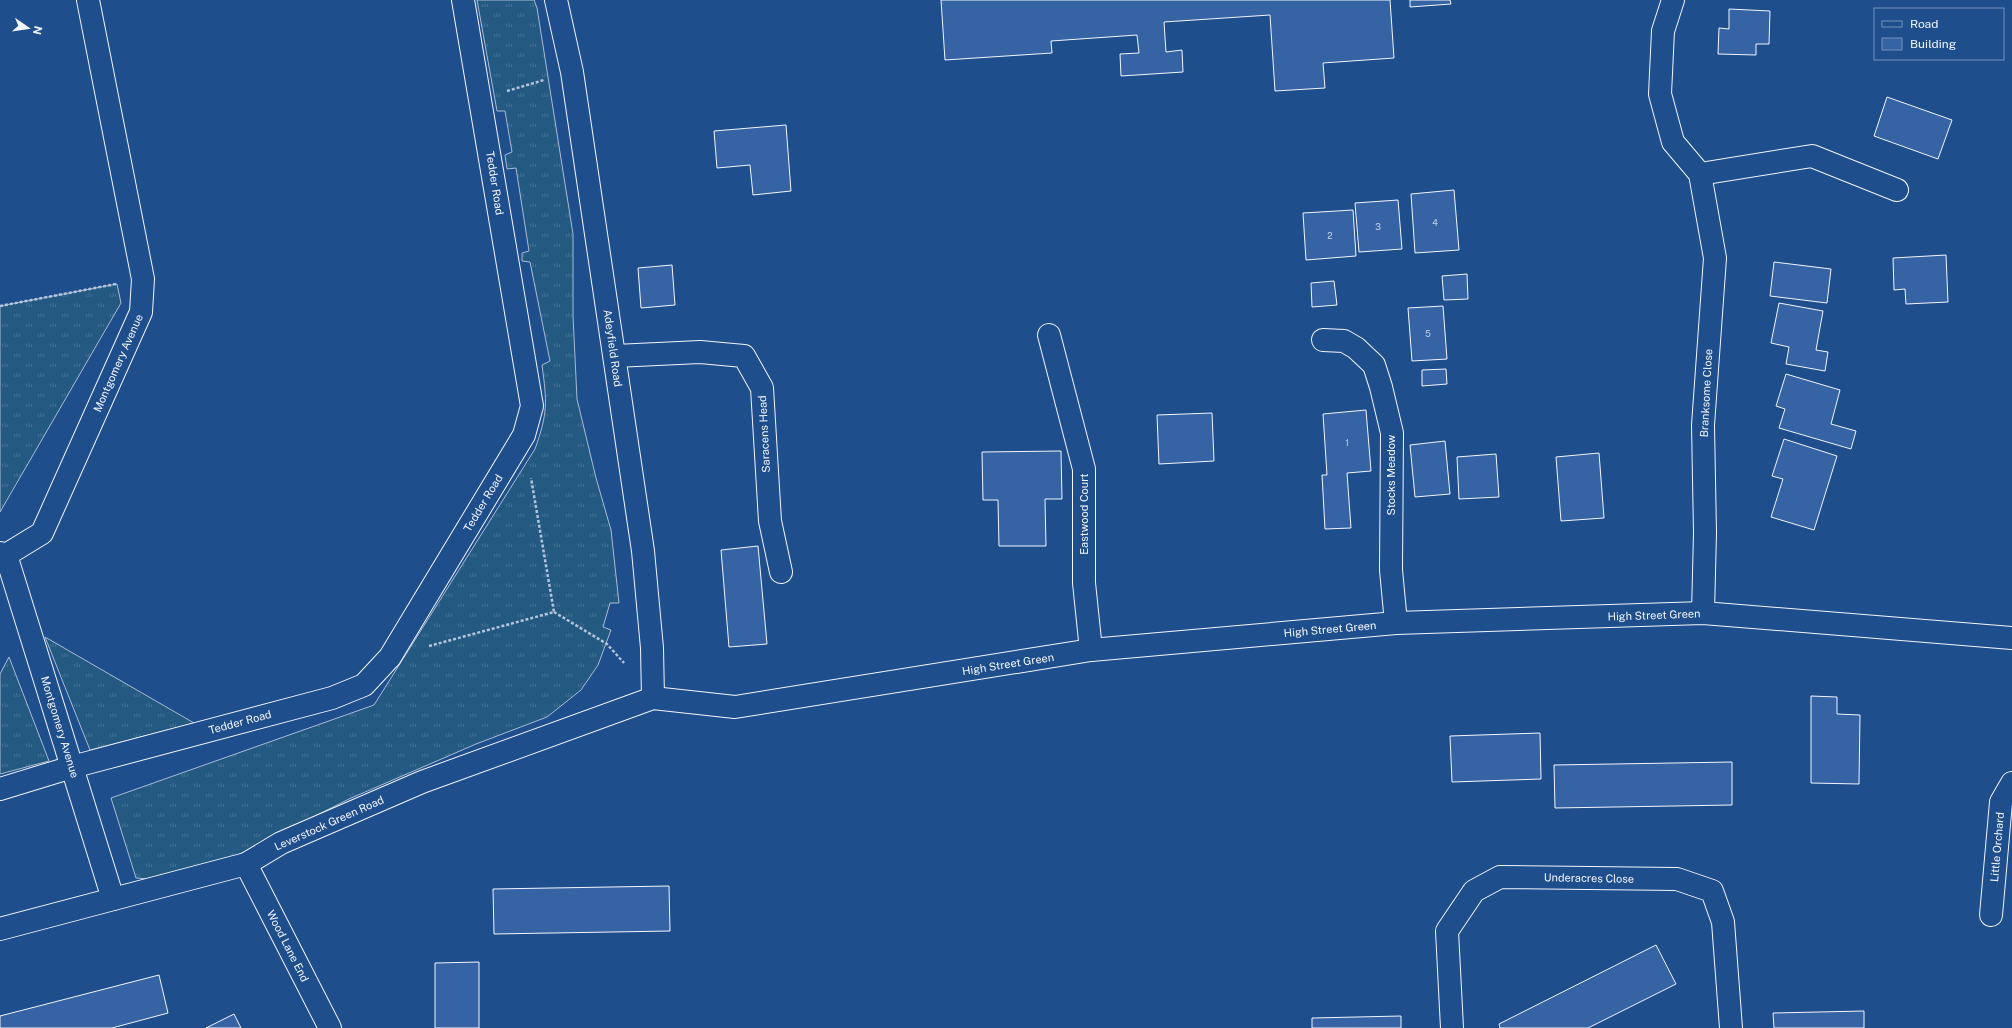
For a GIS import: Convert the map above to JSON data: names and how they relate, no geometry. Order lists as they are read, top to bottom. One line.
{"streets":{"street":["Tedder Road","Adeyfield Road","Montgomery Avenue","Branksome Close","Saracens Head","Stocks Meadow","Eastwood Court","High Street Green","Leverstock Green Road","Little Orchard","Underacres Close","Wood Lane End"]},"crossings":[["Tedder Road","Montgomery Avenue"],["Adeyfield Road","Saracens Head"],["Adeyfield Road","High Street Green"],["Adeyfield Road","Leverstock Green Road"],["Montgomery Avenue","Leverstock Green Road"],["Branksome Close","High Street Green"],["Stocks Meadow","High Street Green"],["Eastwood Court","High Street Green"],["High Street Green","Leverstock Green Road"],["Leverstock Green Road","Wood Lane End"]],"house_numbers":["4","3","2","5","1"],"legend":["Road","Building"],"north":"right"}
